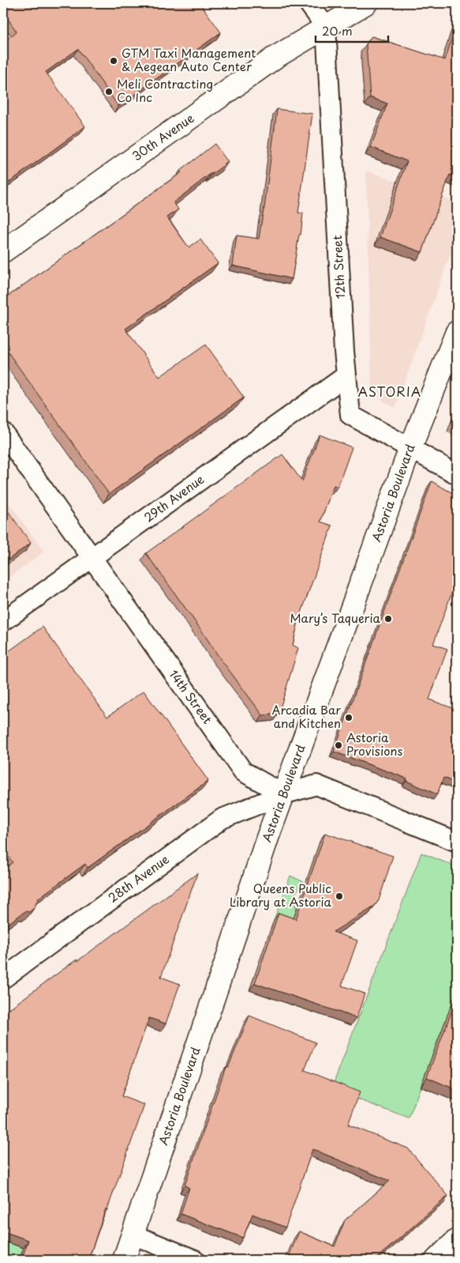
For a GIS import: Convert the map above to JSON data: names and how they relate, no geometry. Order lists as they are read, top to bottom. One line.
{"streets":{"main road":["30th Avenue","Astoria Boulevard"],"street":["12th Street","29th Avenue","14th Street","28th Avenue"]},"crossings":[["30th Avenue","12th Street"],["12th Street","Astoria Boulevard"],["12th Street","29th Avenue"],["Astoria Boulevard","14th Street"],["Astoria Boulevard","28th Avenue"],["29th Avenue","14th Street"],["14th Street","28th Avenue"]],"districts":["ASTORIA"],"places":["GTM Taxi Management & Aegean Auto Center","Meli Contracting Co Inc","Mary’s Taqueria","Arcadia Bar and Kitchen","Astoria Provisions","Queens Public Library at Astoria"],"scale_bar":"20 m"}
